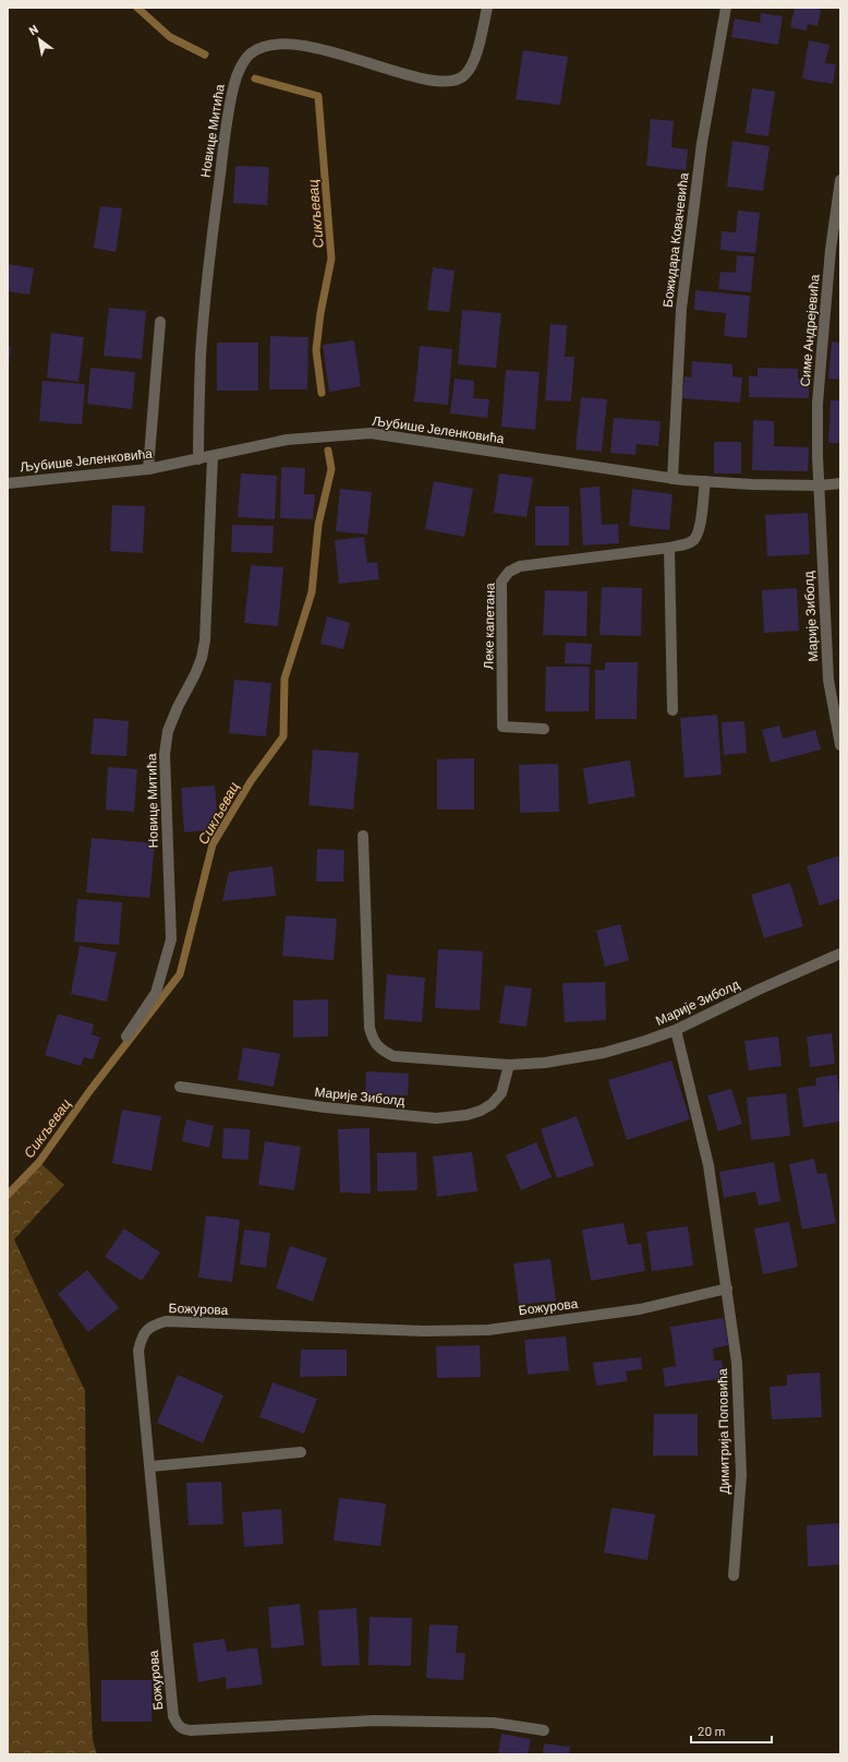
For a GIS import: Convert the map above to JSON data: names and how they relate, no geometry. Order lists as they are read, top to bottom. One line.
{"streets":{"street":["Новице Митића","Божидара Ковачевића","Симе Андрејевића","Љубише Јеленковића","Марије Зиболд","Леке капетана","Божурова","Димитрија Поповића"]},"crossings":[["Новице Митића","Љубише Јеленковића"],["Божидара Ковачевића","Љубише Јеленковића"],["Симе Андрејевића","Љубише Јеленковића"],["Симе Андрејевића","Марије Зиболд"],["Љубише Јеленковића","Марије Зиболд"],["Љубише Јеленковића","Леке капетана"],["Божурова","Димитрија Поповића"]],"water":["Сикљевац"],"scale_bar":"20 m","north":"top left"}
